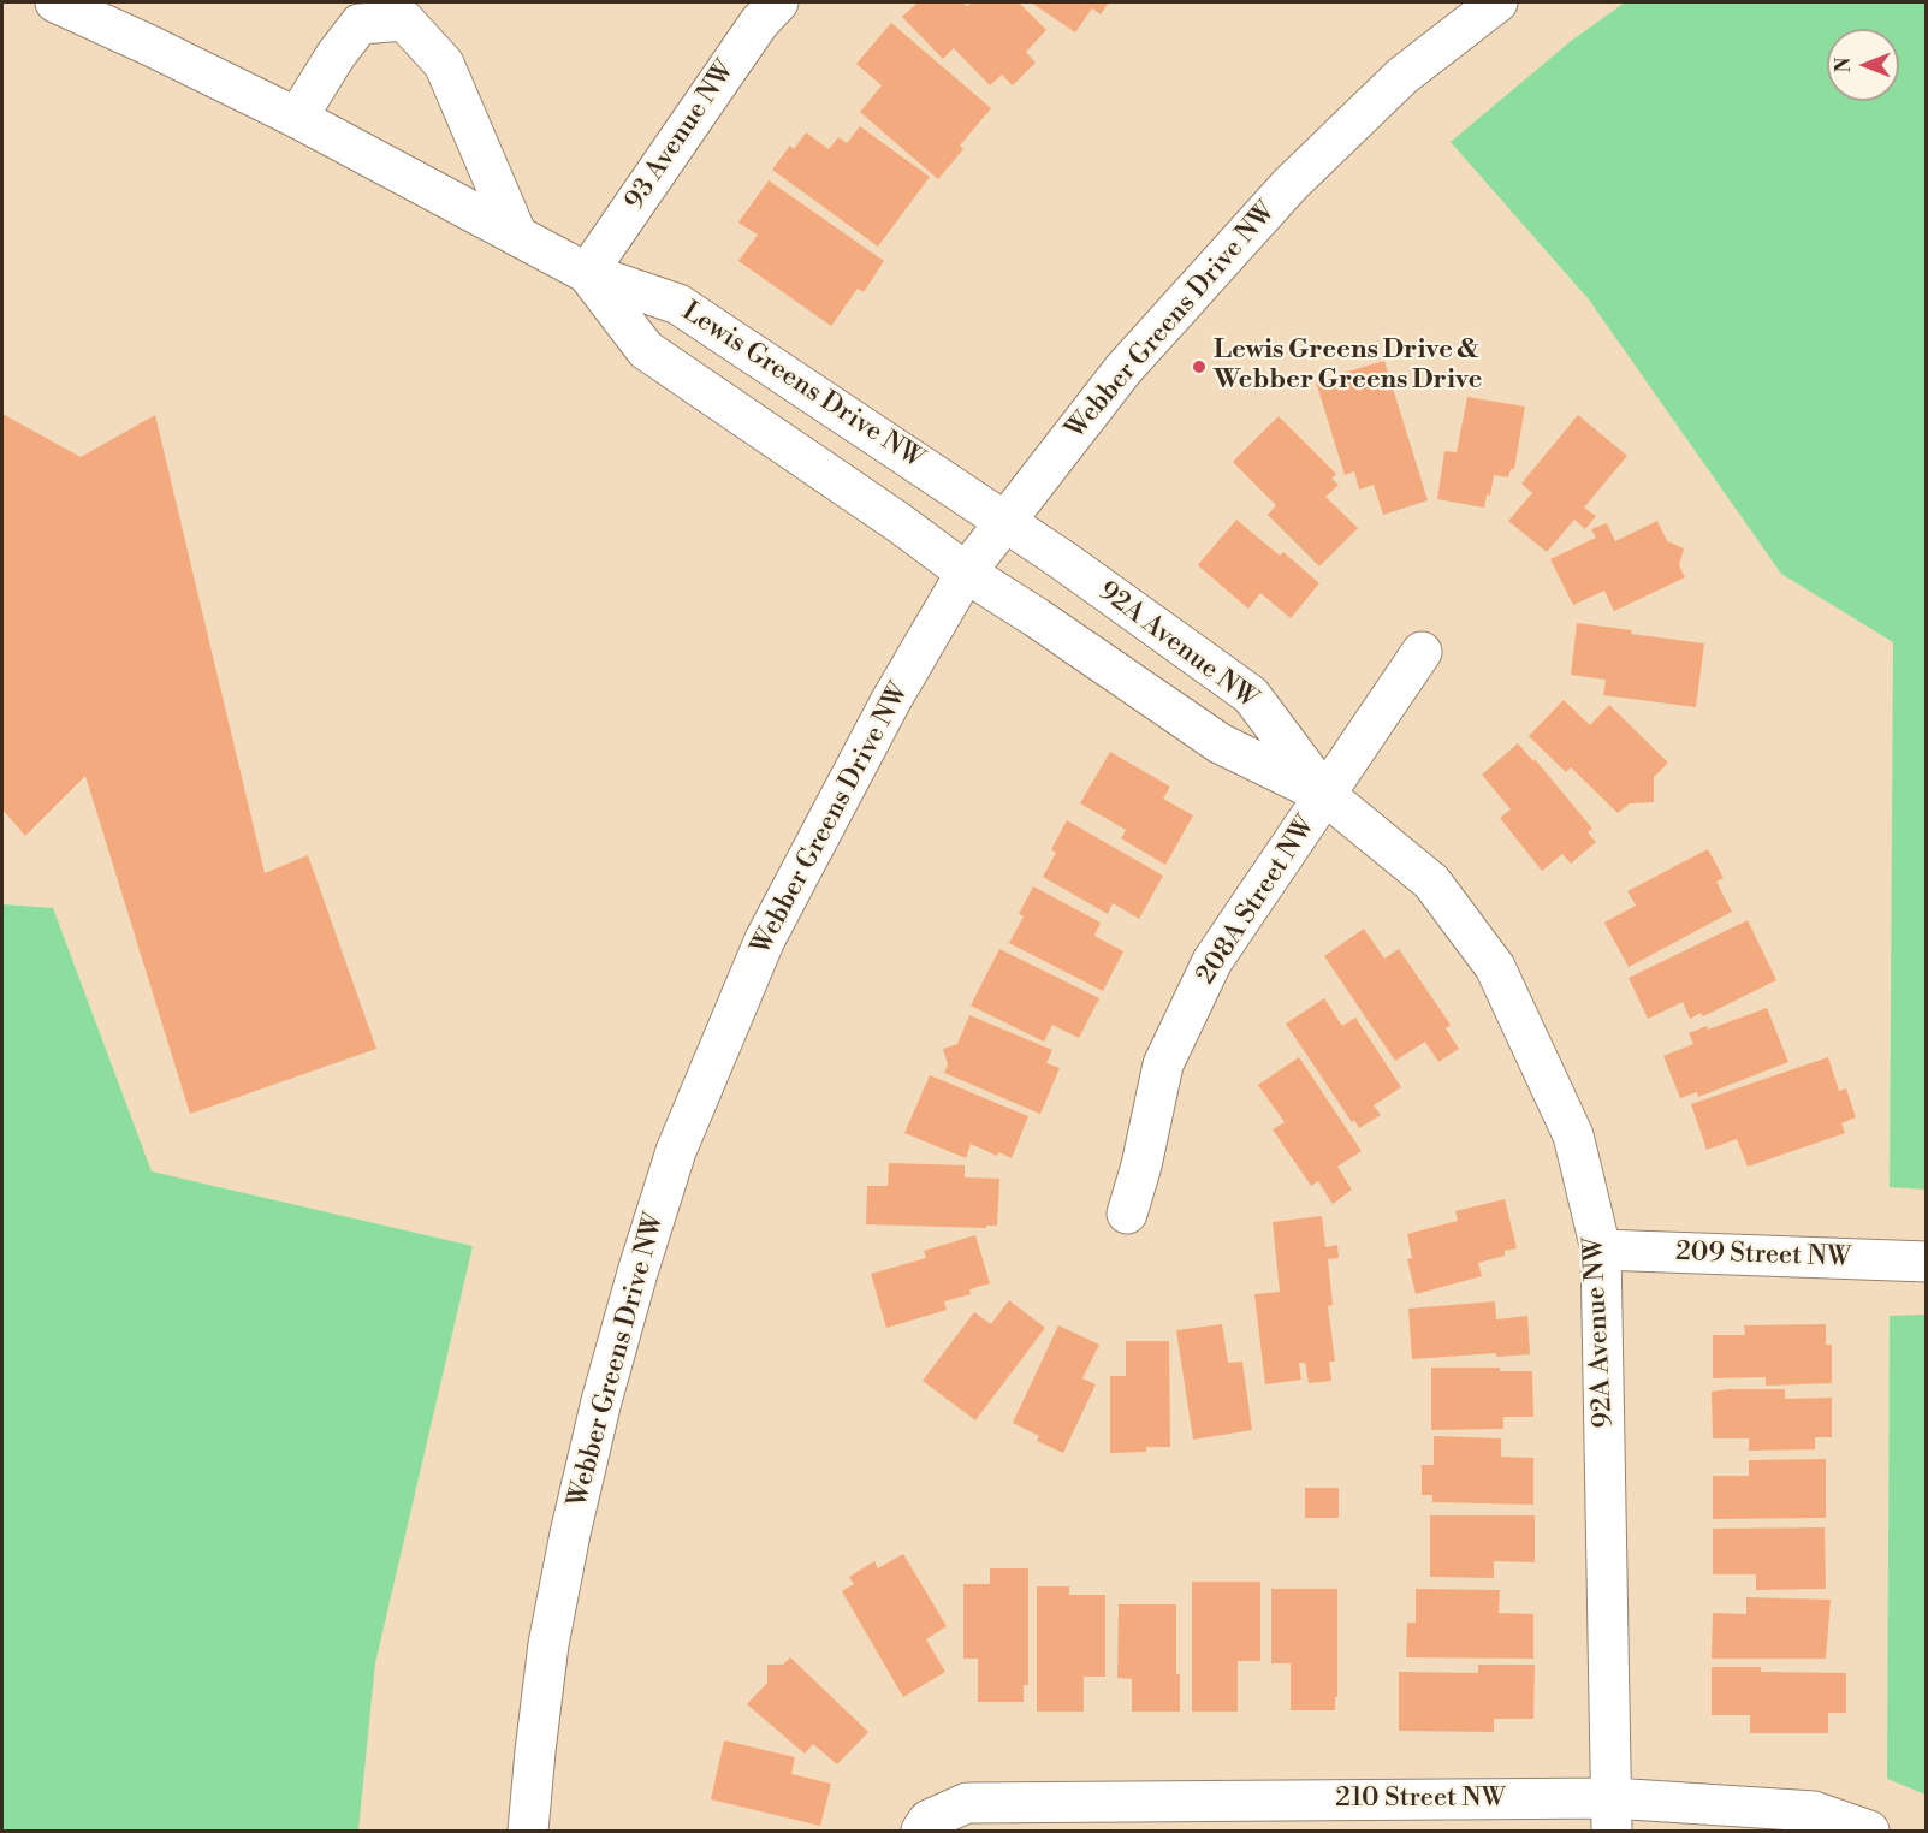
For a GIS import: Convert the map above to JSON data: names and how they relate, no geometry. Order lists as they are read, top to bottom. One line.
{"streets":{"street":["93 Avenue NW","Webber Greens Drive NW","Lewis Greens Drive NW","92A Avenue NW","208A Street NW","209 Street NW","210 Street NW"]},"crossings":[["93 Avenue NW","Lewis Greens Drive NW"],["Webber Greens Drive NW","Lewis Greens Drive NW"],["Webber Greens Drive NW","92A Avenue NW"],["Lewis Greens Drive NW","92A Avenue NW"],["92A Avenue NW","208A Street NW"],["92A Avenue NW","209 Street NW"],["92A Avenue NW","210 Street NW"]],"places":["Lewis Greens Drive & Webber Greens Drive"],"north":"left"}
